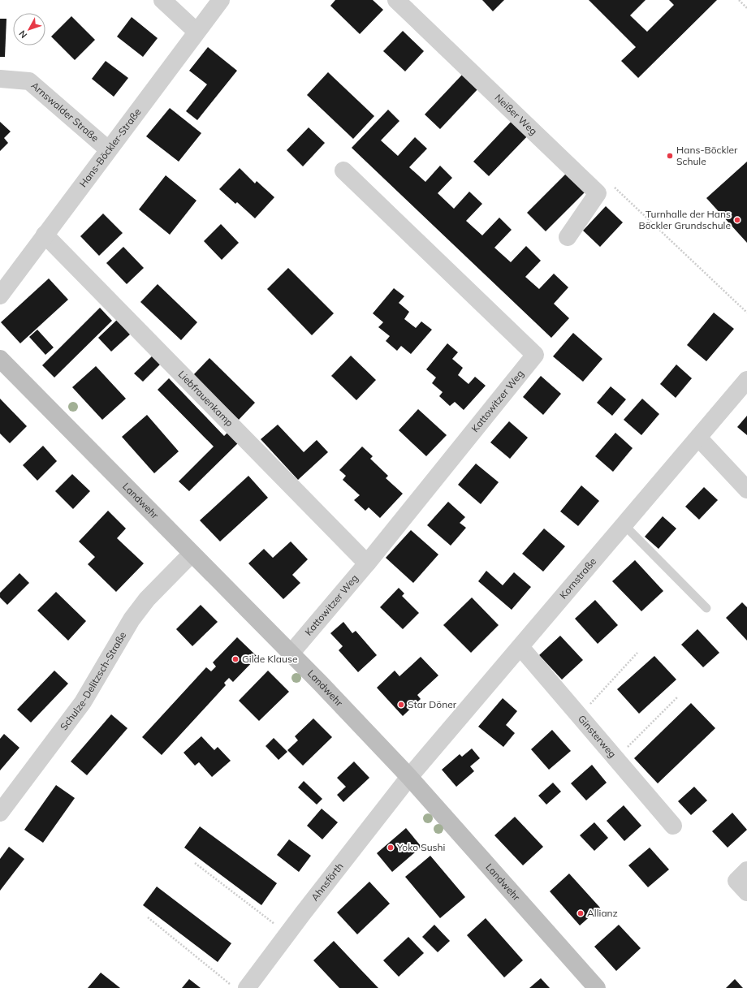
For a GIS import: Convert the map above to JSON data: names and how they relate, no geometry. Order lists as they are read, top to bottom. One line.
{"streets":{"street":["Arnswalder Straße","Neißer Weg","Hans-Böckler-Straße","Liebfrauenkamp","Kattowitzer Weg","Landwehr","Kornstraße","Schulze-Delitzsch-Straße","Ginsterweg","Ahnsförth"]},"crossings":[["Arnswalder Straße","Hans-Böckler-Straße"],["Hans-Böckler-Straße","Liebfrauenkamp"],["Liebfrauenkamp","Kattowitzer Weg"],["Kattowitzer Weg","Landwehr"],["Landwehr","Kornstraße"],["Landwehr","Schulze-Delitzsch-Straße"],["Landwehr","Ahnsförth"],["Kornstraße","Ginsterweg"],["Kornstraße","Ahnsförth"]],"places":["Hans-Böckler Schule","Turnhalle der Hans Böckler Grundschule","Gilde Klause","Star Döner","Yoko Sushi","Allianz"],"north":"bottom left"}
